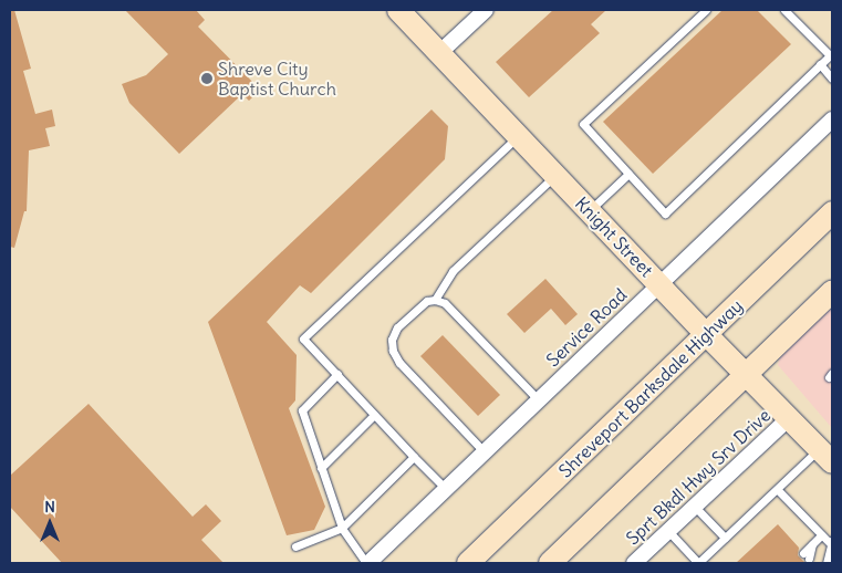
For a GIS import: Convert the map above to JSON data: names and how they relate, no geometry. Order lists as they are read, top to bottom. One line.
{"streets":{"main road":["Knight Street","Shreveport Barksdale Highway"],"street":["Service Road","Sprt Bkdl Hwy Srv Drive"]},"crossings":[["Knight Street","Service Road"],["Knight Street","Shreveport Barksdale Highway"],["Knight Street","Sprt Bkdl Hwy Srv Drive"]],"places":["Shreve City Baptist Church"],"north":"top"}
